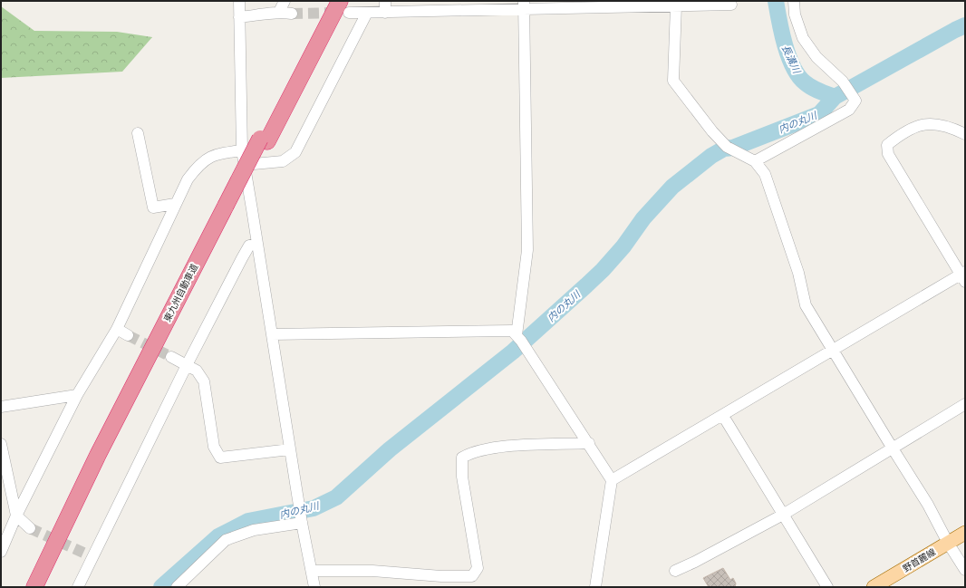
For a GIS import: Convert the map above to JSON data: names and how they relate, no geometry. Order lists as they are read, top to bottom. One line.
{"streets":{"highway":["東九州自動車道"],"main road":["野首麓線"]},"water":["長溝川","内の丸川"]}
